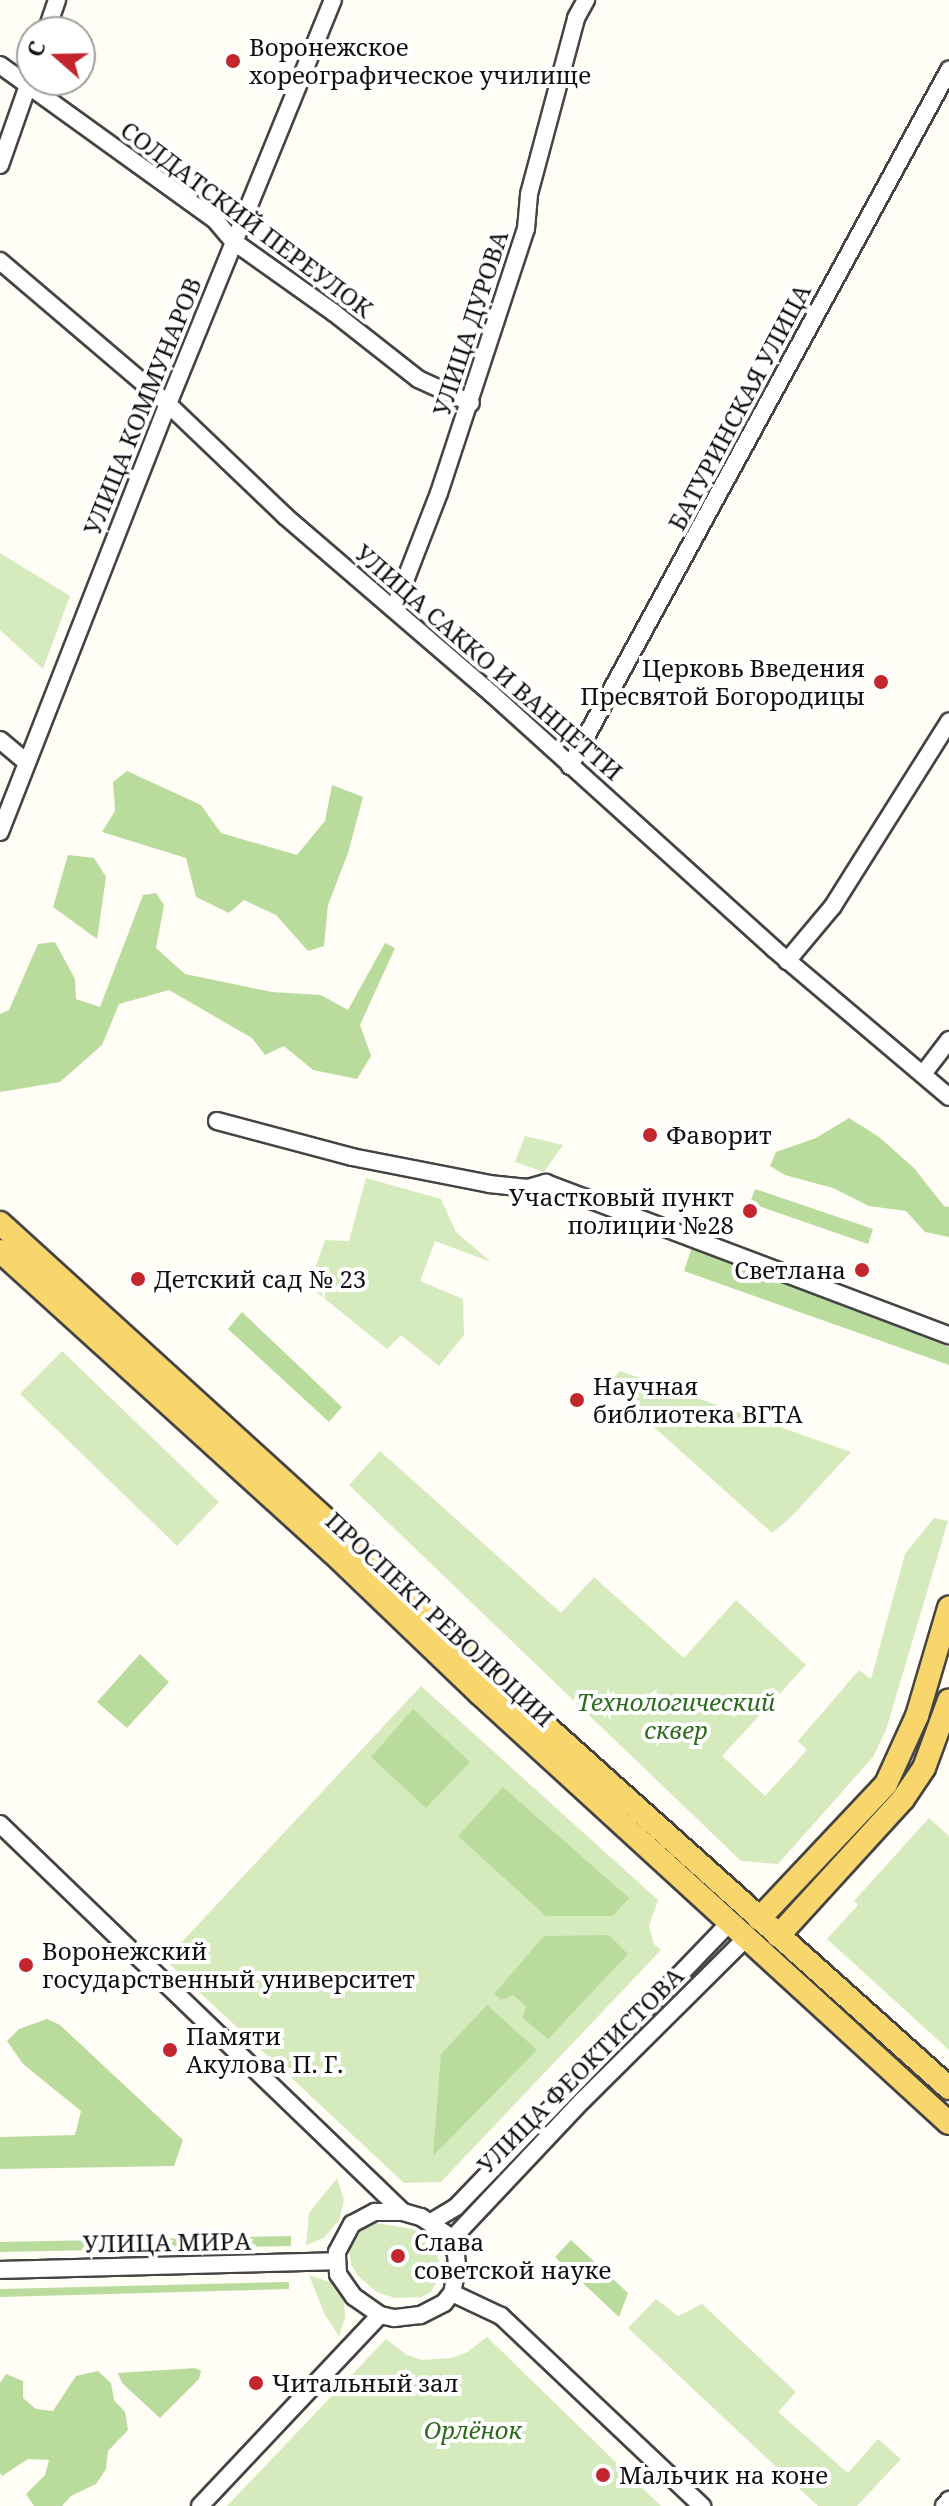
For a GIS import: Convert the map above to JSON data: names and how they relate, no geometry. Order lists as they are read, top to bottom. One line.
{"streets":{"main road":["ПРОСПЕКТ РЕВОЛЮЦИИ"],"street":["СОЛДАТСКИЙ ПЕРЕУЛОК","УЛИЦА ДУРОВА","УЛИЦА КОММУНАРОВ","БАТУРИНСКАЯ УЛИЦА","УЛИЦА САККО И ВАНЦЕТТИ","УЛИЦА ФЕОКТИСТОВА","УЛИЦА МИРА"]},"crossings":[["СОЛДАТСКИЙ ПЕРЕУЛОК","УЛИЦА ДУРОВА"],["СОЛДАТСКИЙ ПЕРЕУЛОК","УЛИЦА КОММУНАРОВ"],["УЛИЦА ДУРОВА","УЛИЦА САККО И ВАНЦЕТТИ"],["УЛИЦА КОММУНАРОВ","УЛИЦА САККО И ВАНЦЕТТИ"],["БАТУРИНСКАЯ УЛИЦА","УЛИЦА САККО И ВАНЦЕТТИ"],["ПРОСПЕКТ РЕВОЛЮЦИИ","УЛИЦА ФЕОКТИСТОВА"],["УЛИЦА ФЕОКТИСТОВА","УЛИЦА МИРА"]],"parks":["Технологический сквер","Орлёнок"],"places":["Воронежское хореографическое училище","Церковь Введения Пресвятой Богородицы","Фаворит","Участковый пункт полиции №28","Светлана","Детский сад № 23","Научная библиотека ВГТА","Воронежский государственный университет","Памяти Акулова П. Г.","Слава советской науке","Читальный зал","Мальчик на коне"],"north":"left"}
